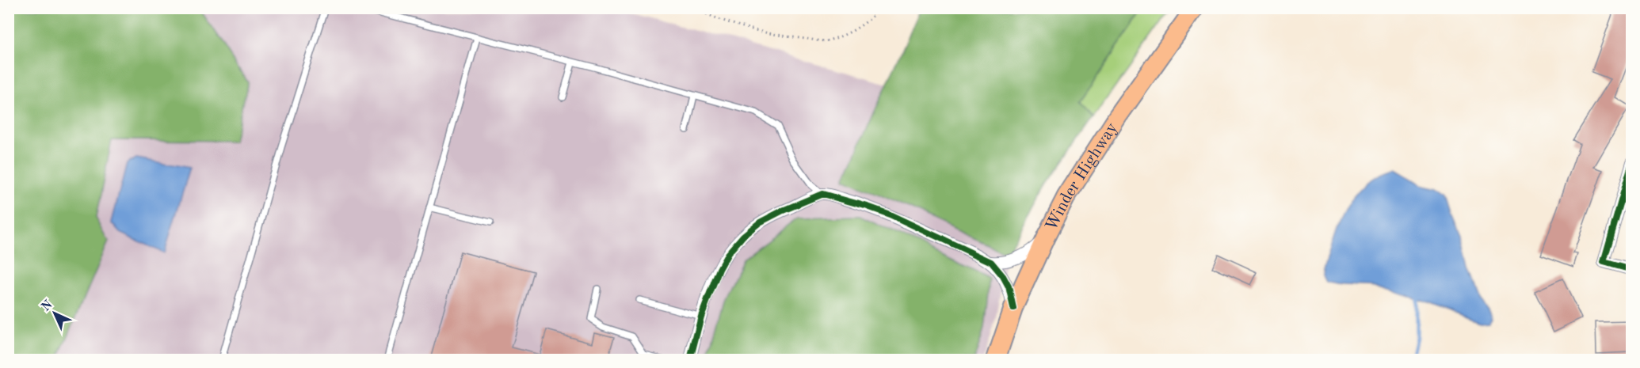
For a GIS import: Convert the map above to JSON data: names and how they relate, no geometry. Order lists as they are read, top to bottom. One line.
{"streets":{"main road":["Winder Highway"]},"north":"top left"}
